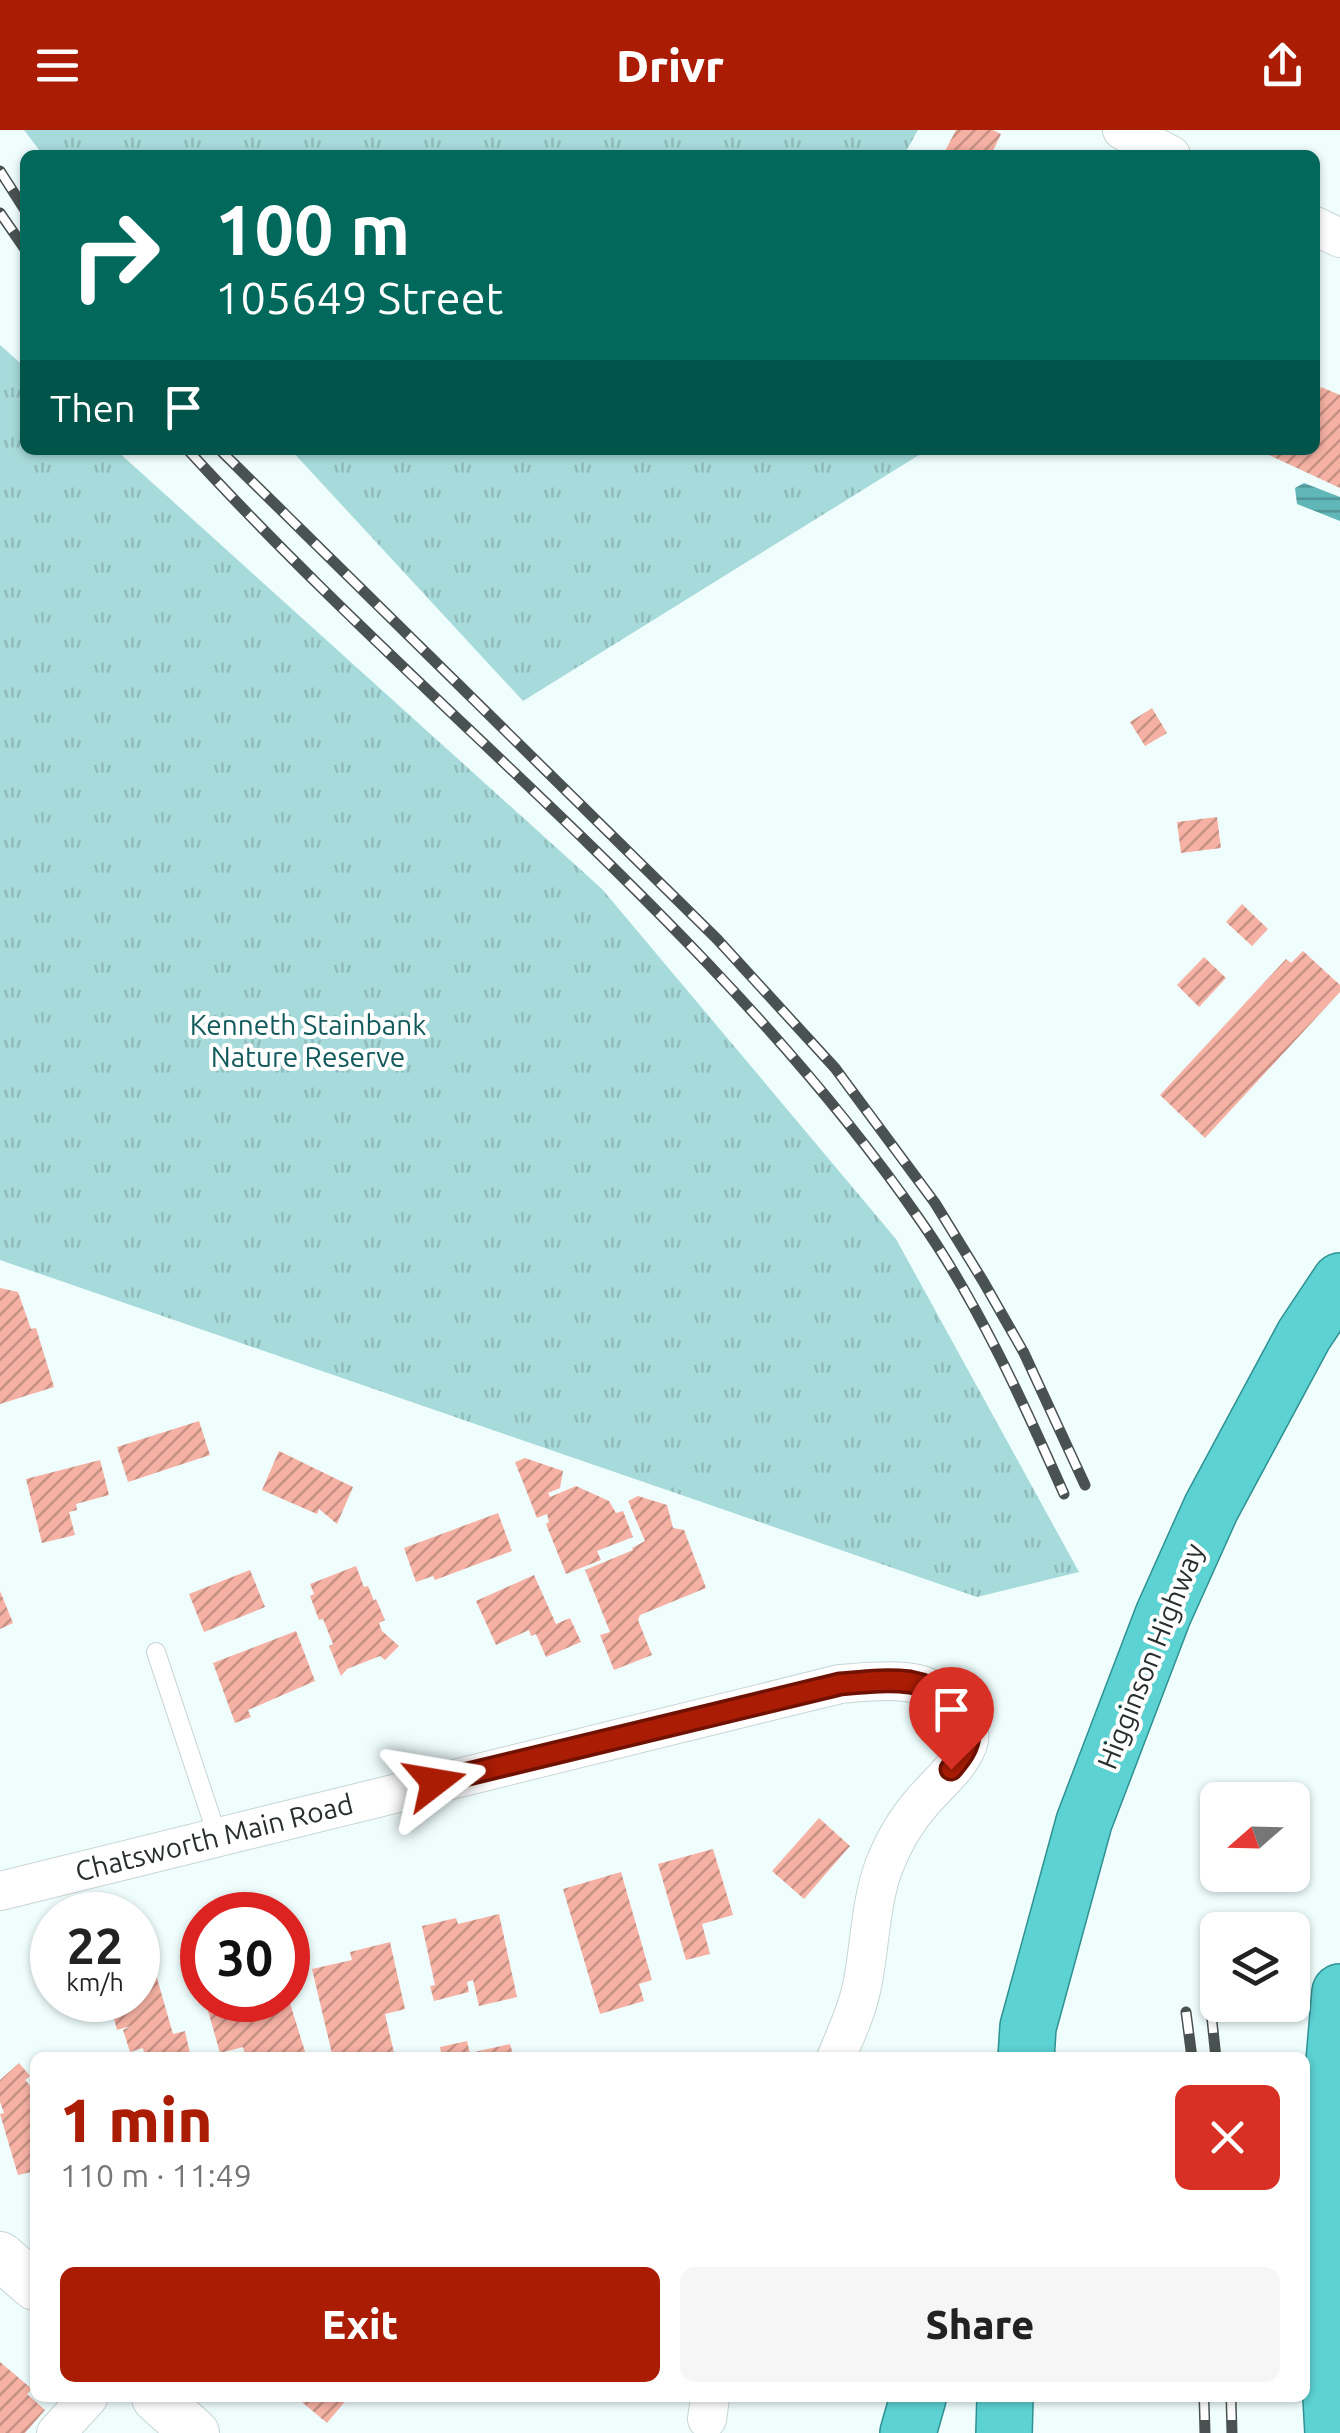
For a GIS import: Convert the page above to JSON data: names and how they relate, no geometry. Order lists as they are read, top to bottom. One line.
{"streets":{"highway":["Higginson Highway"],"street":["Chatsworth Main Road"]},"parks":["Kenneth Stainbank Nature Reserve"],"north":"left","page":{"header":"Drivr","turn":["100 m","105649 Street"],"then":"Then","speed":"22 km/h","limit":"30","heading":["1 min","110 m · 11:49"],"buttons":["Exit","Share"]}}
